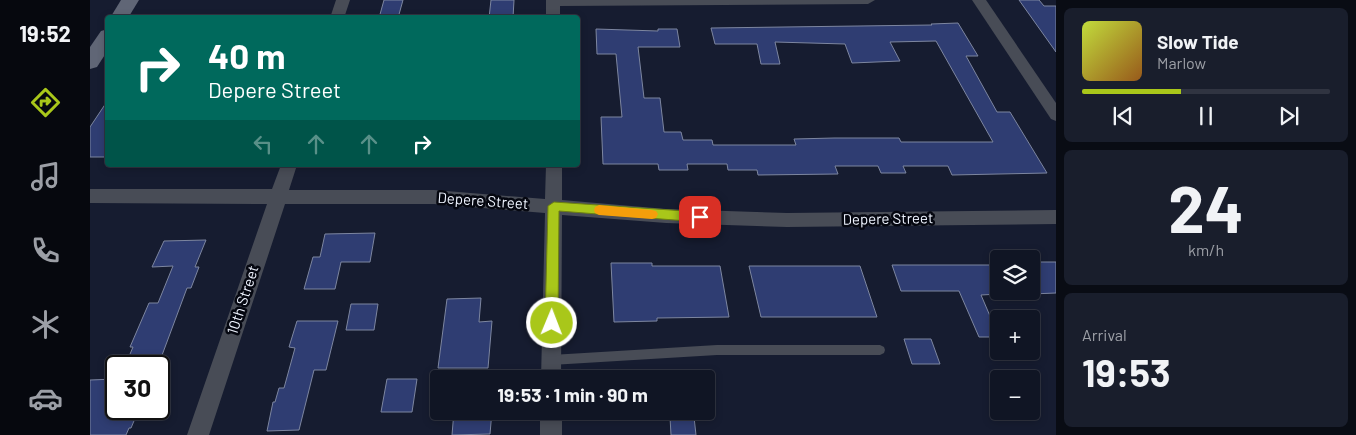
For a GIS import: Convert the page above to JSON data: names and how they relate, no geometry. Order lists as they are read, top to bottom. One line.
{"streets":{"street":["Depere Street","10th Street"]},"crossings":[["Depere Street","10th Street"]],"page":{"tabs":"19:52","turn":["40 m","Depere Street"],"song":["Slow Tide","Marlow"],"tile":[["24","km/h"],["Arrival","19:53"]],"map_buttons":["+","−"],"limit":"30","trip":"19:53 · 1 min · 90 m"}}
